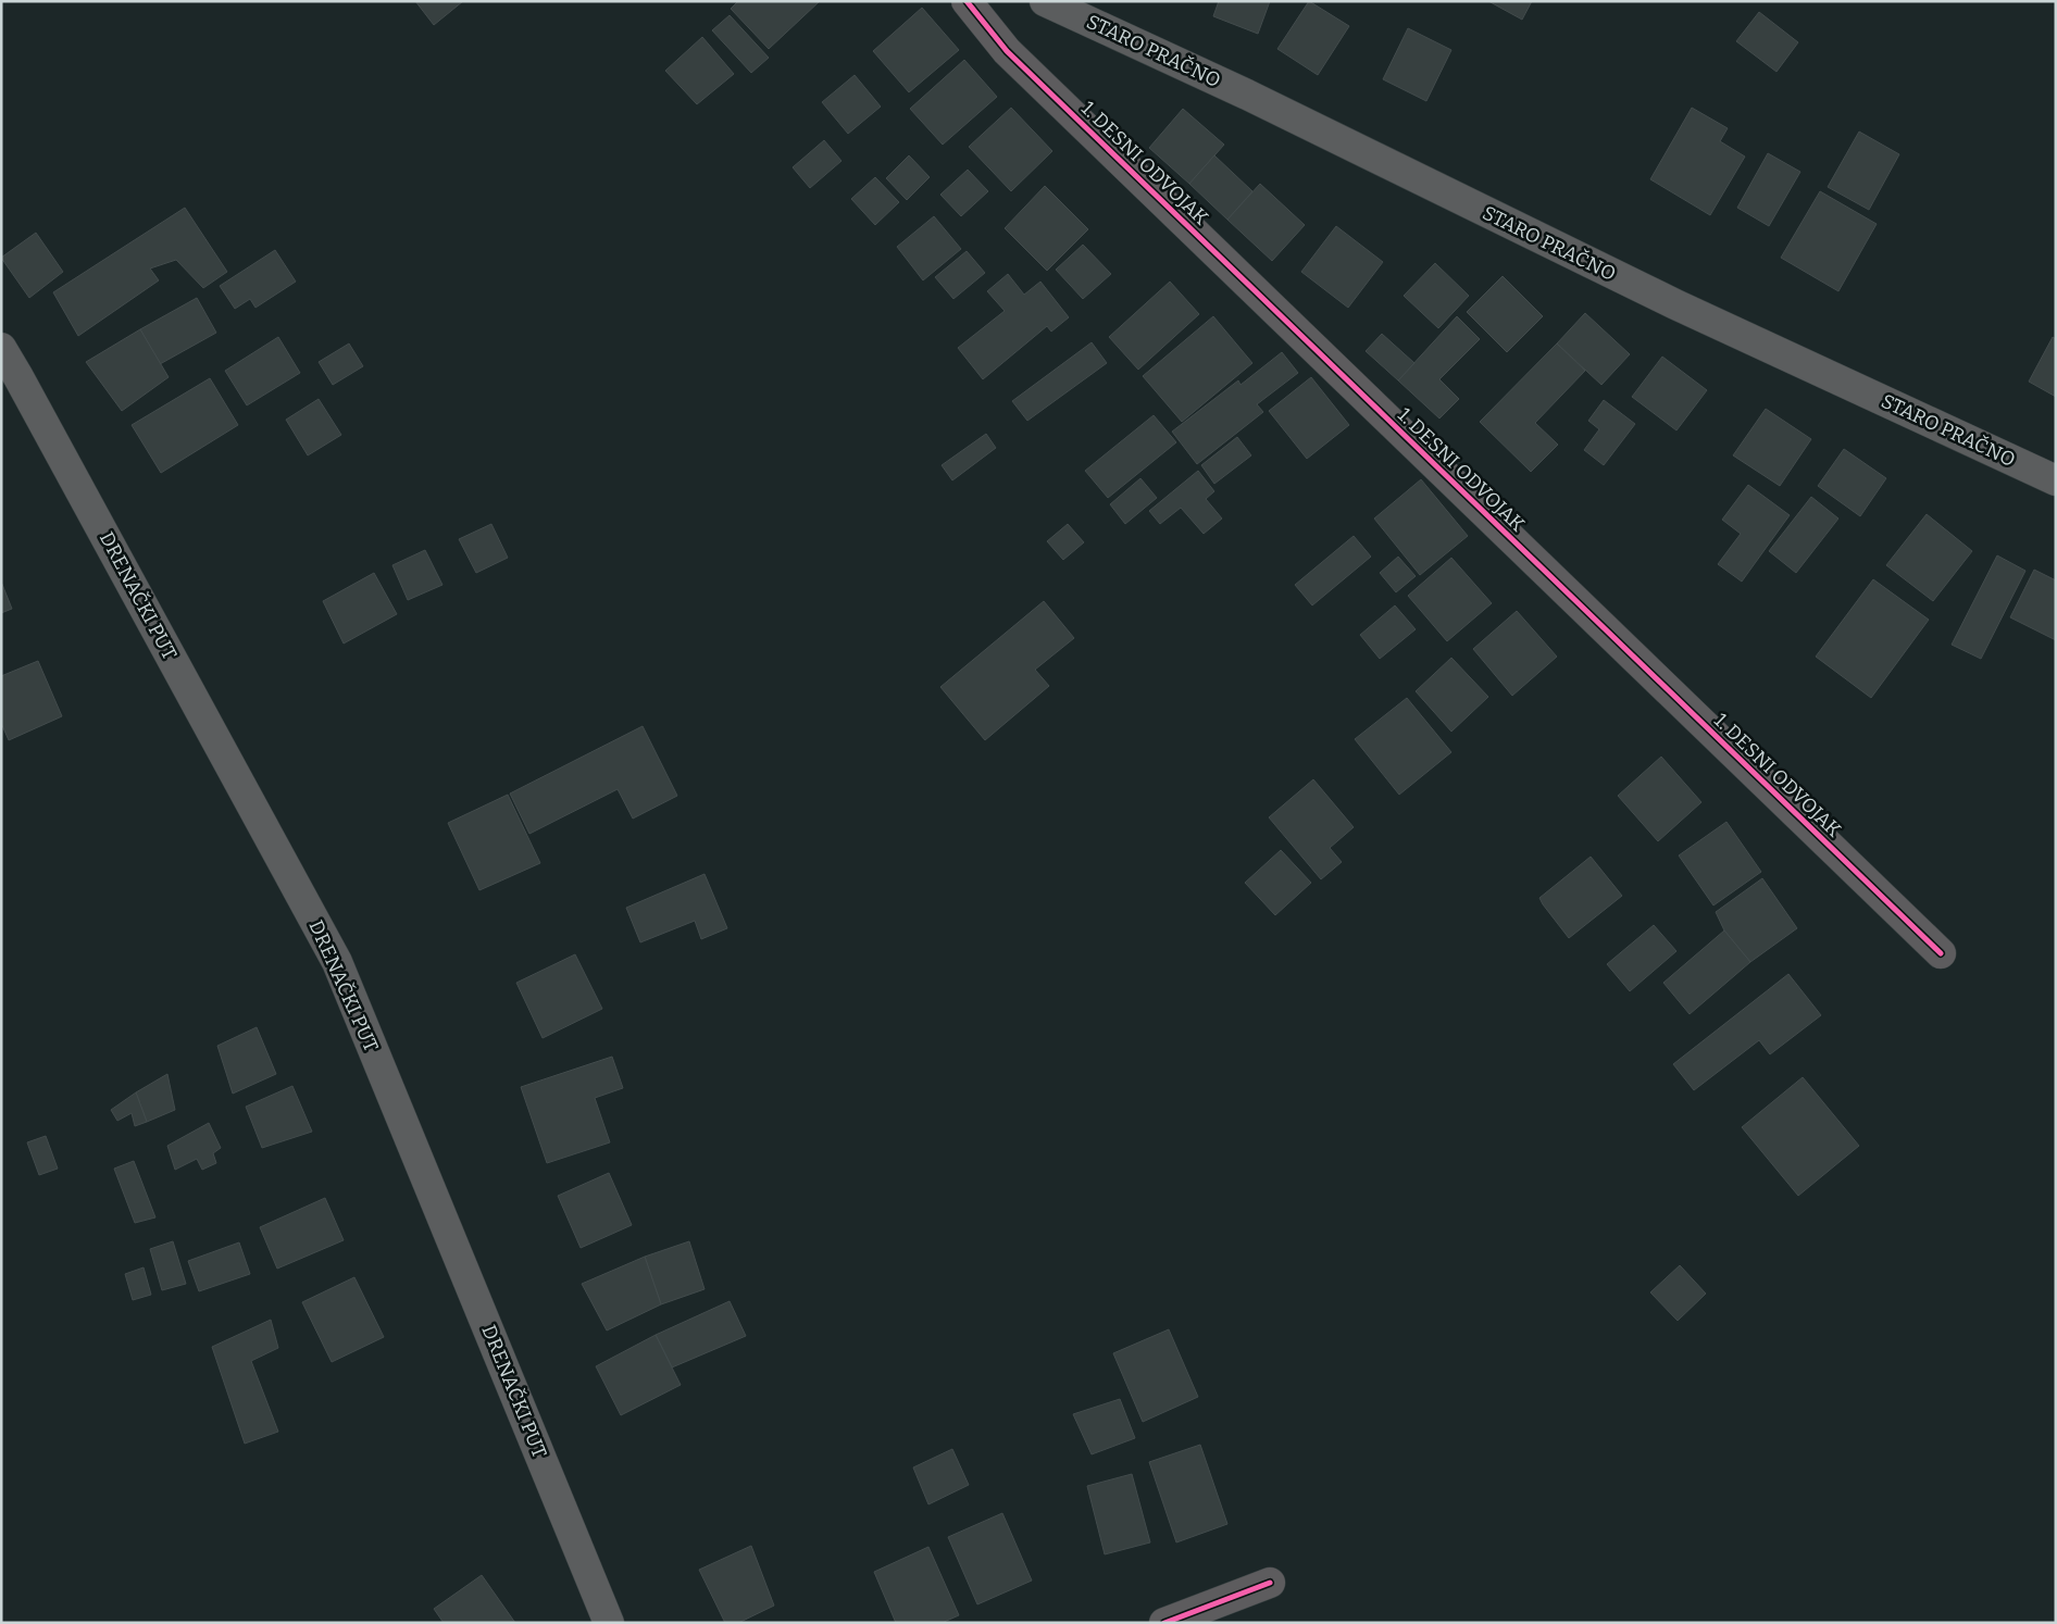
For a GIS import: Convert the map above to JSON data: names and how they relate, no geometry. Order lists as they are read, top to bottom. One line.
{"streets":{"main road":["STARO PRAČNO","DRENAČKI PUT"],"street":["1. DESNI ODVOJAK"]}}
